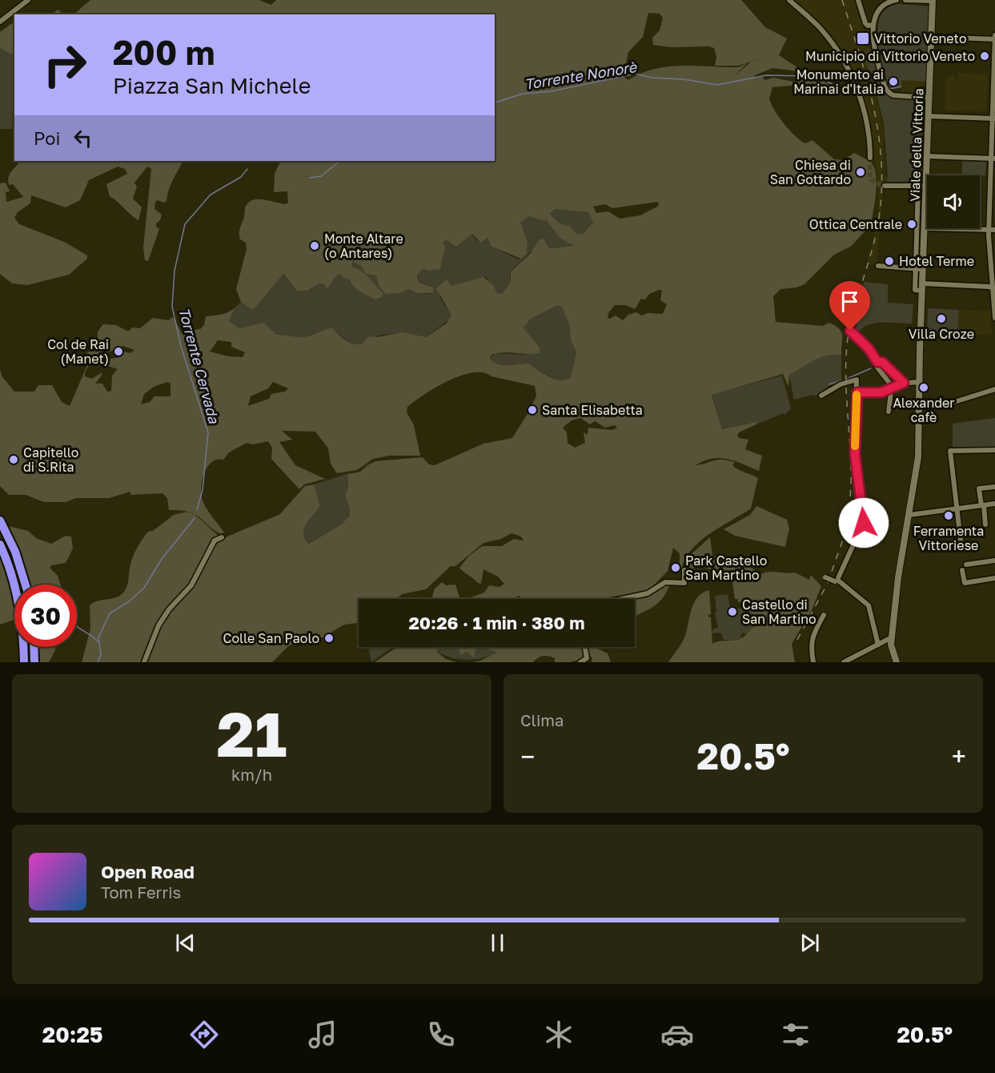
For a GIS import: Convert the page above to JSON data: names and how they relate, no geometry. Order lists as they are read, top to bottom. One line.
{"streets":{"street":["Viale della Vittoria"]},"water":["Torrente Nonorè","Torrente Cervada"],"places":{"transit":["Vittorio Veneto"],"other":["Municipio di Vittorio Veneto","Monumento ai Marinai d'Italia","Chiesa di San Gottardo","Ottica Centrale","Monte Altare (o Antares)","Hotel Terme","Villa Croze","Col de Rai (Manet)","Alexander cafè","Santa Elisabetta","Capitello di S.Rita","Ferramenta Vittoriese","Park Castello San Martino","Castello di San Martino","Colle San Paolo"]},"page":{"turn":["200 m","Piazza San Michele"],"then":"Poi","limit":"30","trip":"20:26 · 1 min · 380 m","tile":[["21","km/h"],"Clima"],"heat":["−","20.5°","+"],"song":["Open Road","Tom Ferris"],"tabs":["20:25","20.5°"]}}
